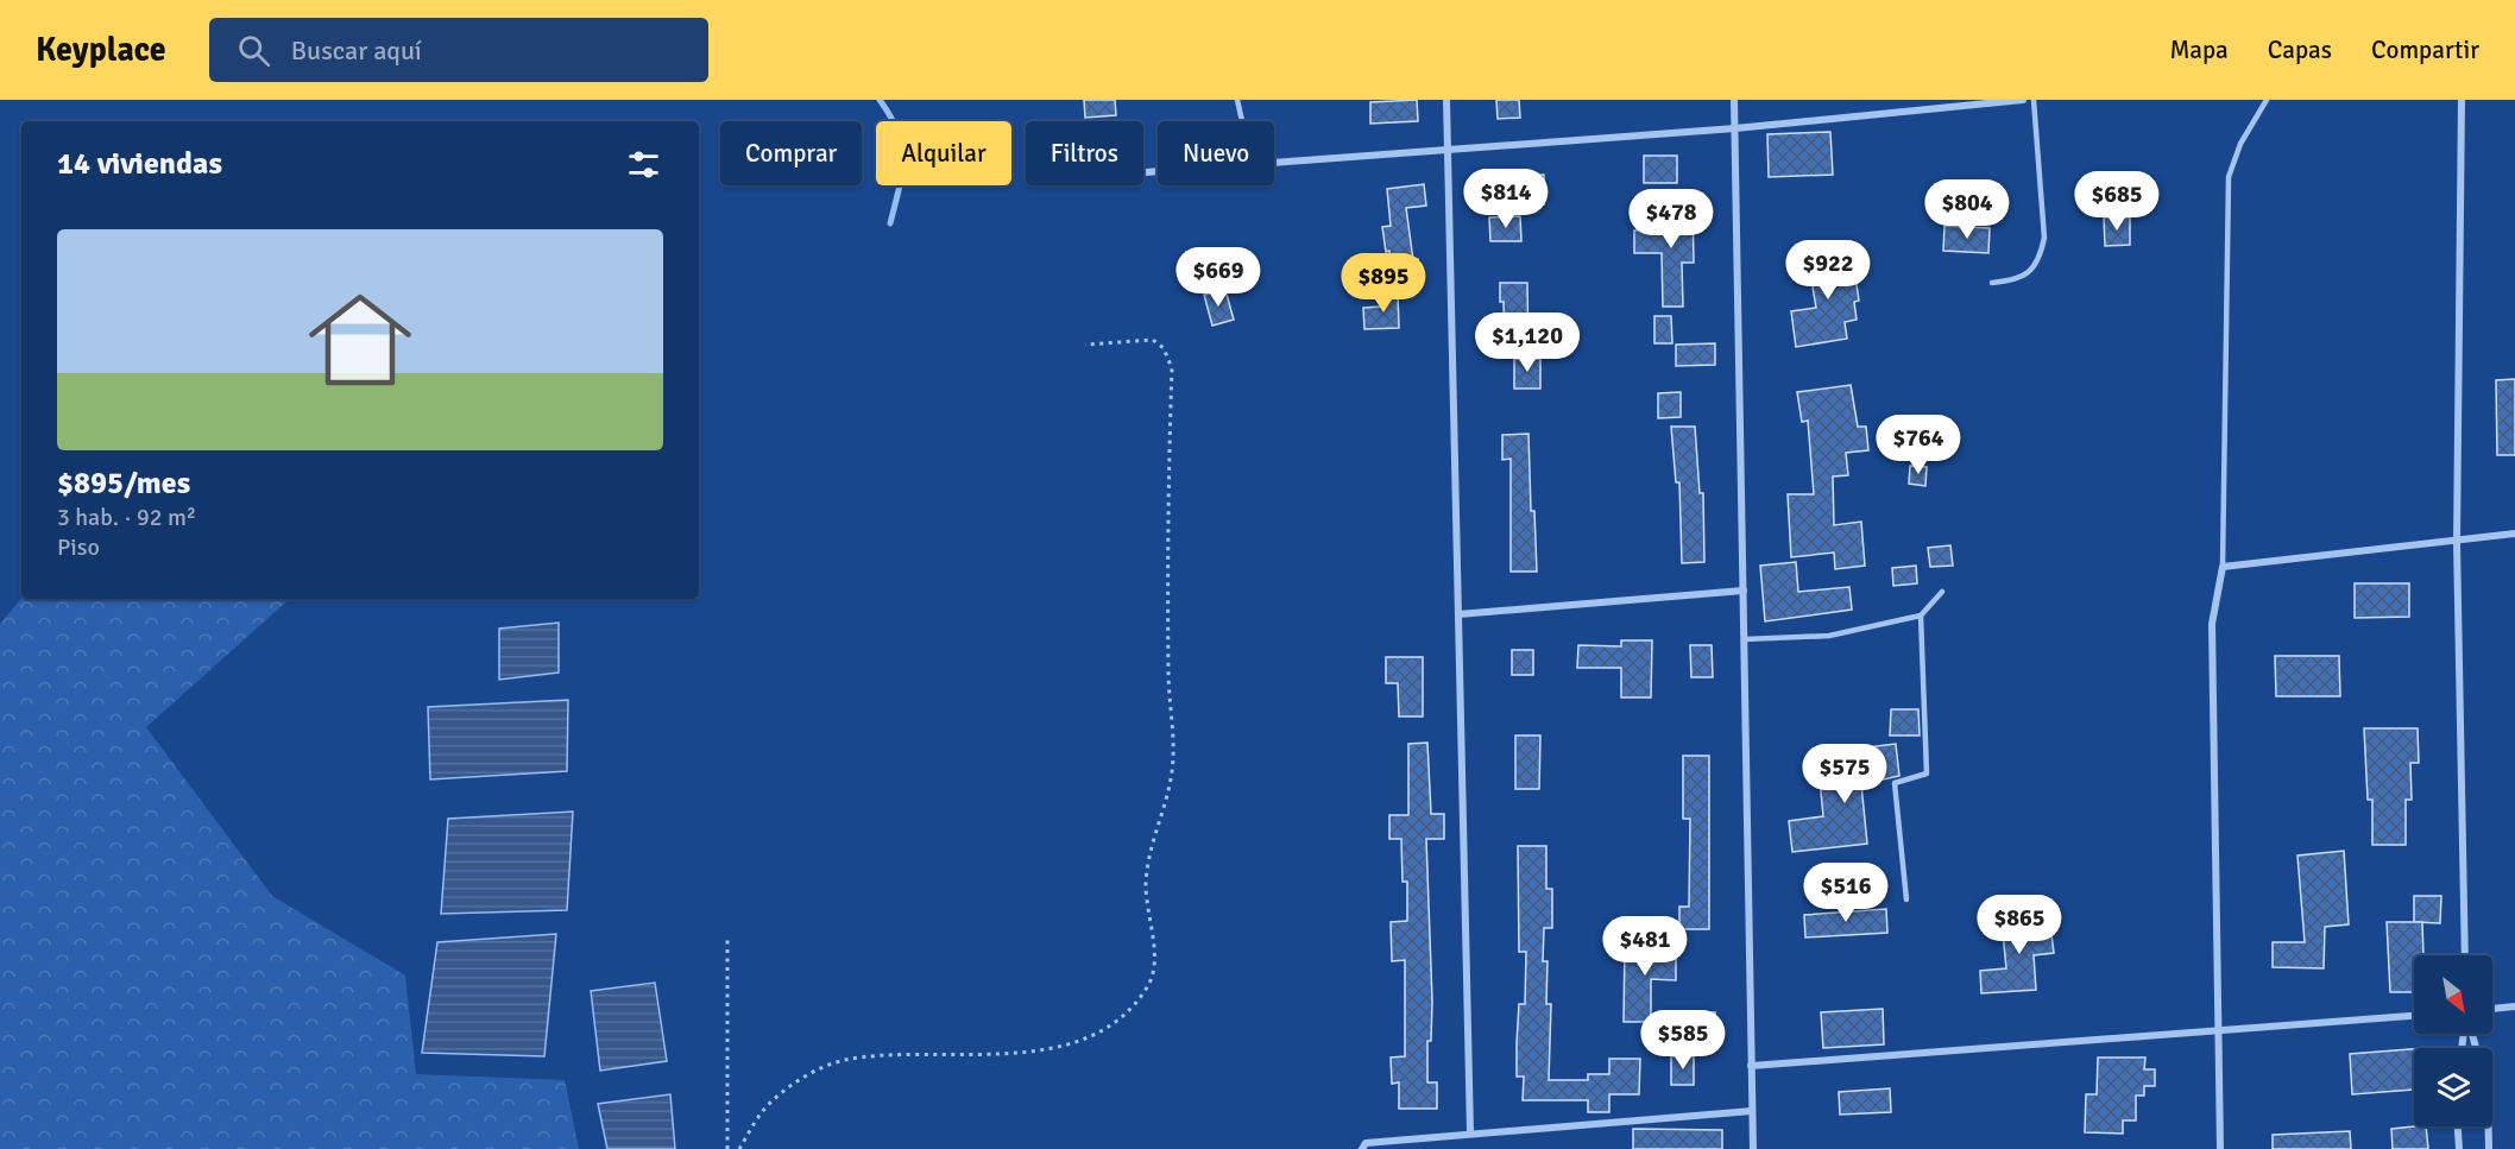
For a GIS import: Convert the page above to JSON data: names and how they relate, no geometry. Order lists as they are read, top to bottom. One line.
{"north":"bottom right","page":{"header":"Keyplace","search":"Buscar aquí","nav":["Mapa","Capas","Compartir"],"chip":["Comprar","Alquilar","Filtros","Nuevo"],"heading":"14 viviendas","price":["$814","$685","$804","$478","$922","$669","$895","$1,120","$764","$575","$516","$865","$481","$585"],"list":[{"name":"$895/mes","note":"3 hab. · 92 m² · Piso"}]}}
